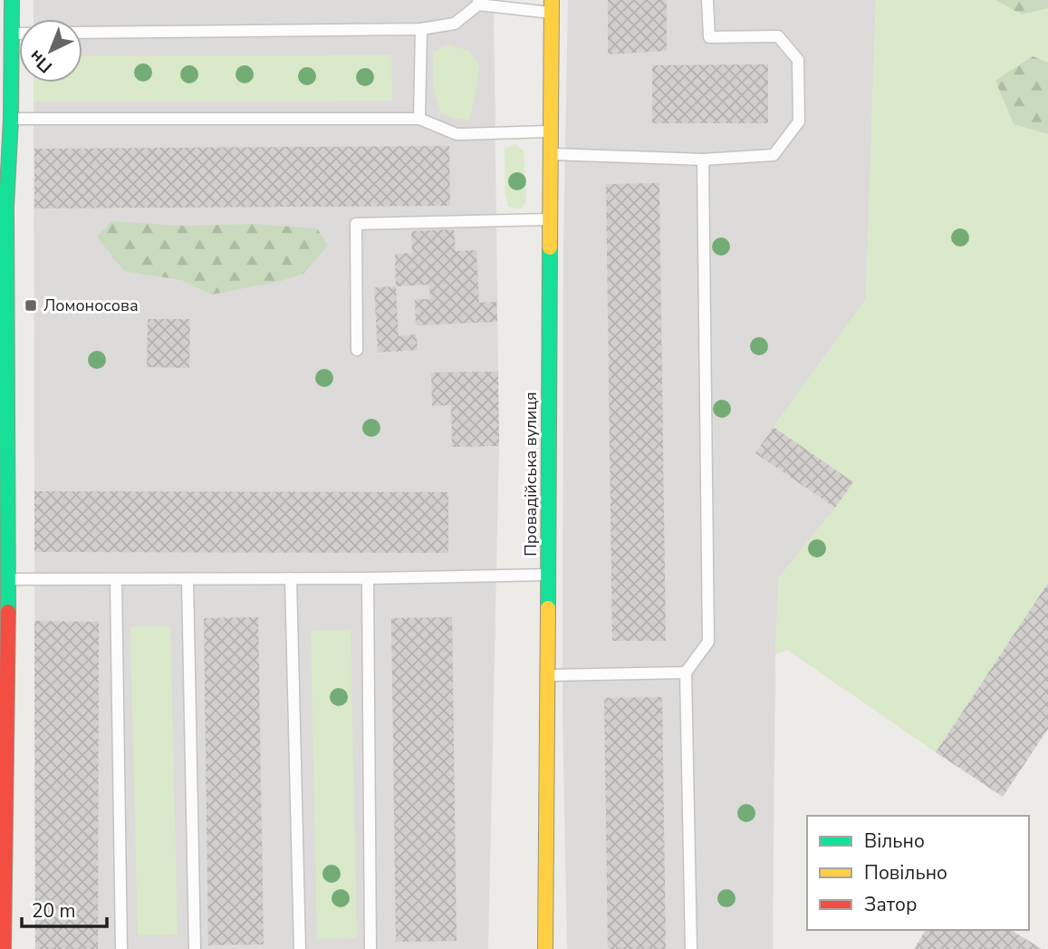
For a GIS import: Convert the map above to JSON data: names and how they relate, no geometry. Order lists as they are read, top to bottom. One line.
{"streets":{"street":["Провадійська вулиця"]},"places":{"transit":["Ломоносова"]},"legend":["Вільно","Повільно","Затор"],"scale_bar":"20 m","north":"bottom left"}
